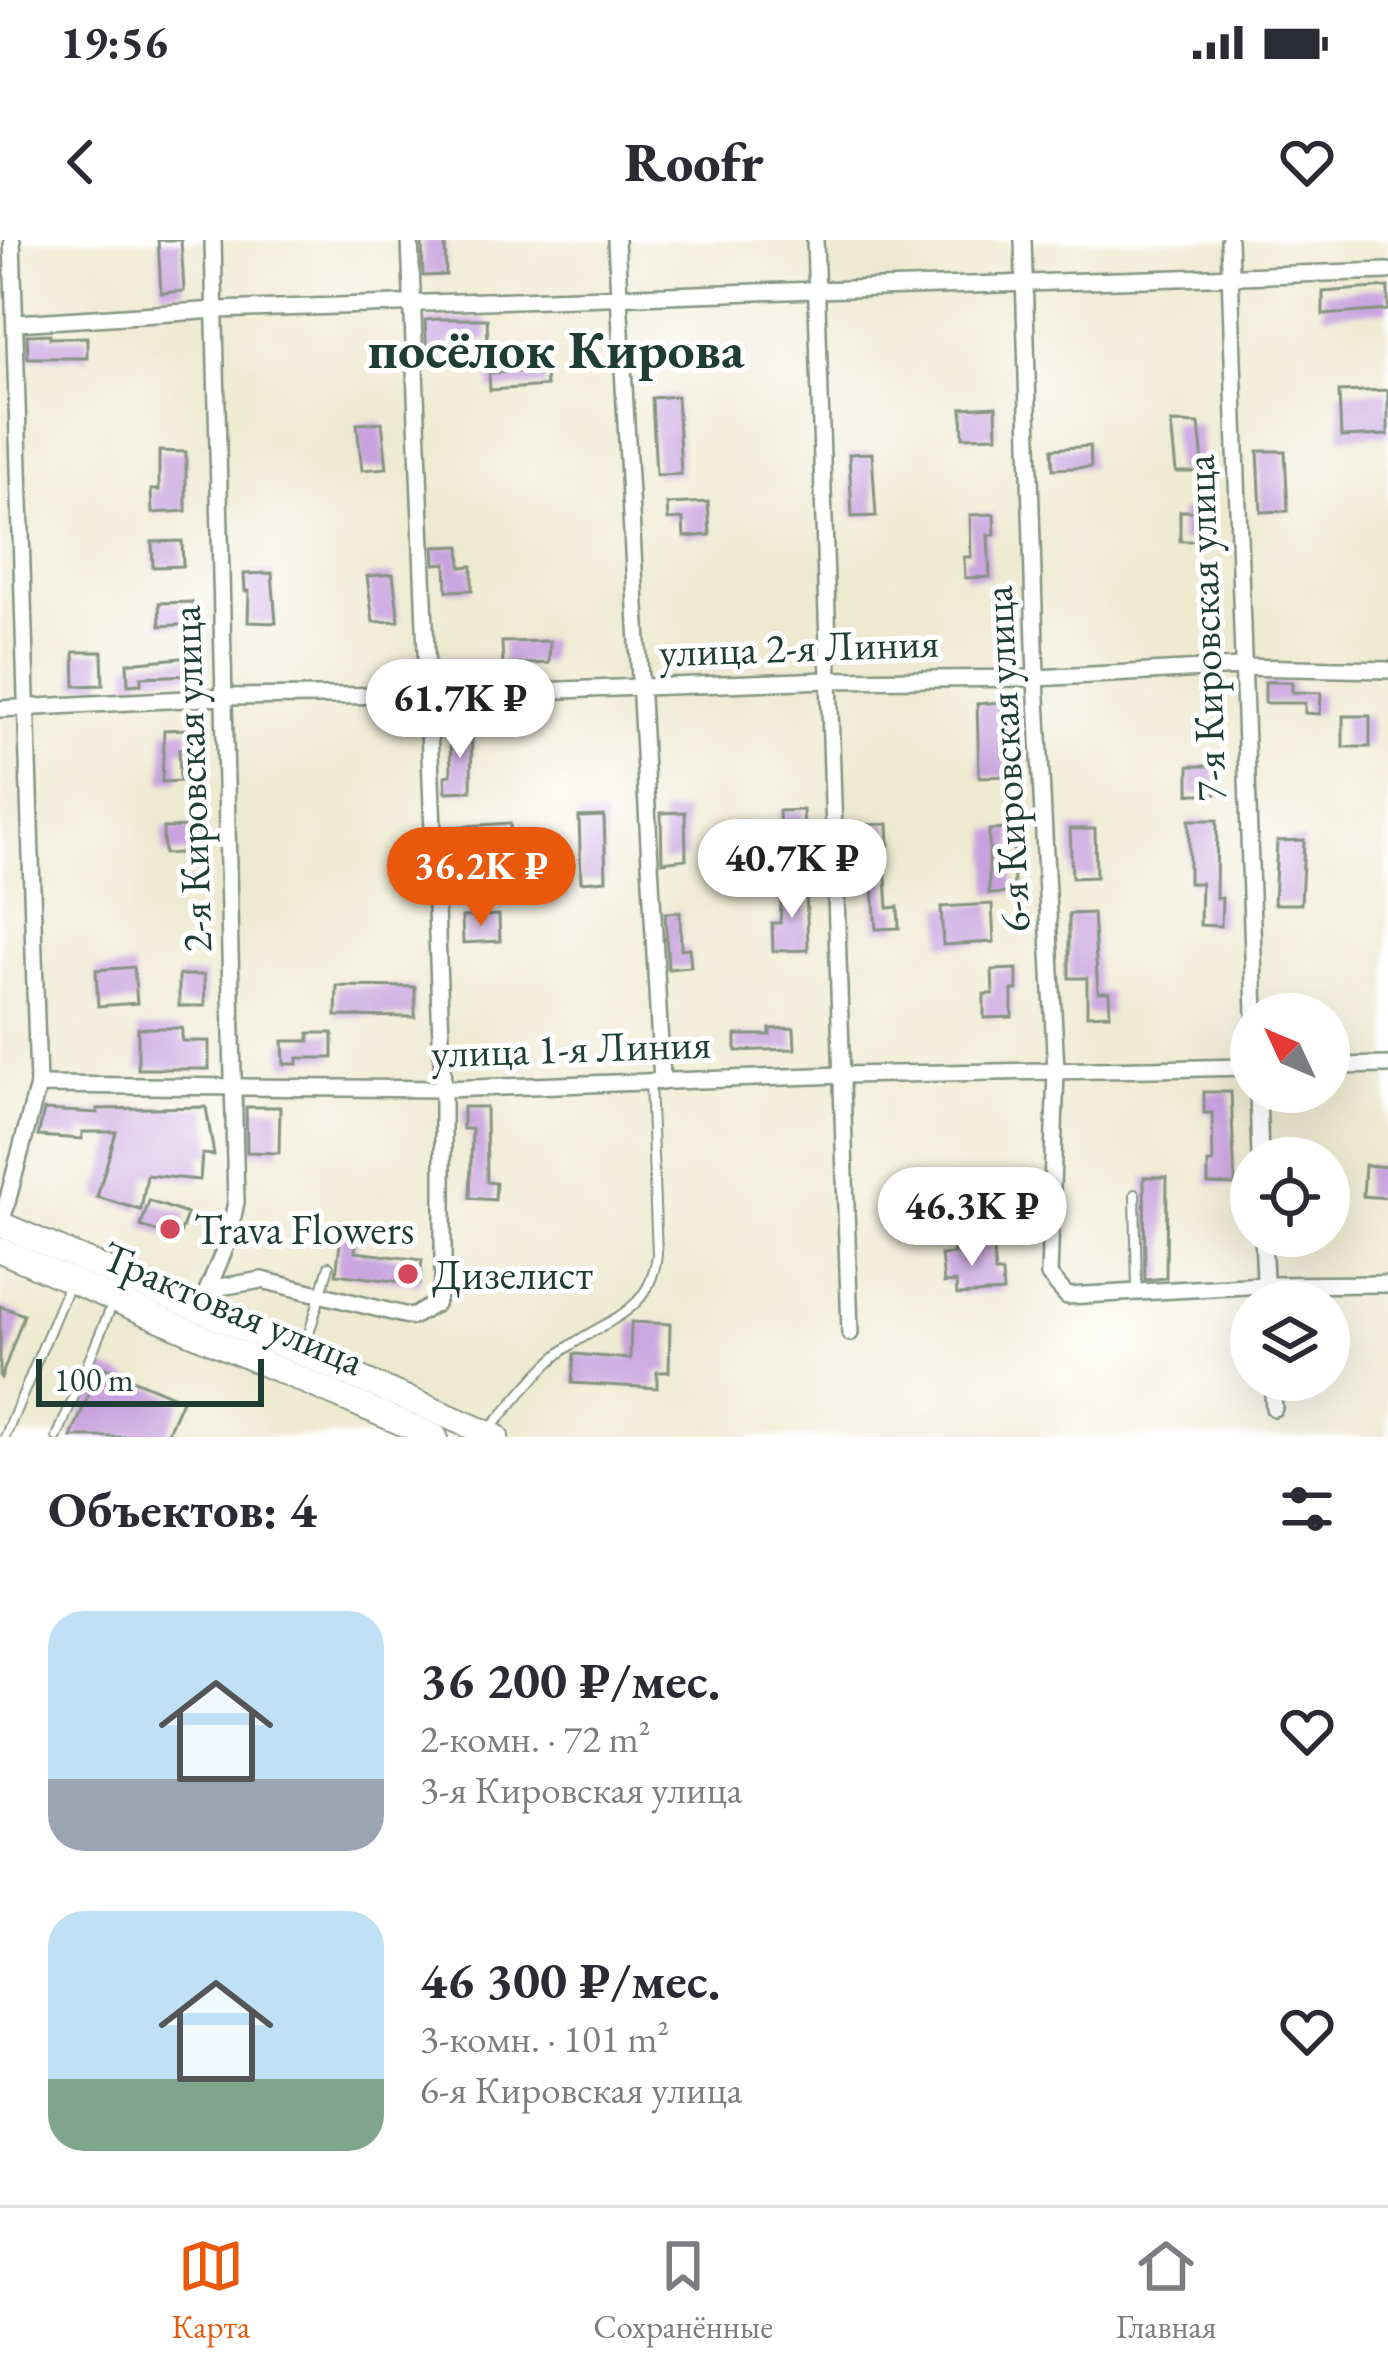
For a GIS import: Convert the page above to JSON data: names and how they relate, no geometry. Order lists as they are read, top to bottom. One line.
{"streets":{"main road":["Трактовая улица"],"street":["7-я Кировская улица","улица 2-я Линия","6-я Кировская улица","2-я Кировская улица","улица 1-я Линия"]},"crossings":[["7-я Кировская улица","улица 2-я Линия"],["улица 2-я Линия","6-я Кировская улица"],["улица 2-я Линия","2-я Кировская улица"],["6-я Кировская улица","улица 1-я Линия"],["2-я Кировская улица","улица 1-я Линия"],["2-я Кировская улица","Трактовая улица"]],"districts":["посёлок Кирова"],"places":["Trava Flowers","Дизелист"],"scale_bar":"100 m","north":"top left","page":{"status":"19:56","header":"Roofr","price":["61.7K ₽","40.7K ₽","36.2K ₽","46.3K ₽"],"scale":"100 m","heading":"Объектов: 4","list":[{"name":"36 200 ₽/мес.","note":"2-комн. · 72 m² · 3-я Кировская улица"},{"name":"46 300 ₽/мес.","note":"3-комн. · 101 m² · 6-я Кировская улица"}],"tabs":["Карта","Сохранённые","Главная"]}}
